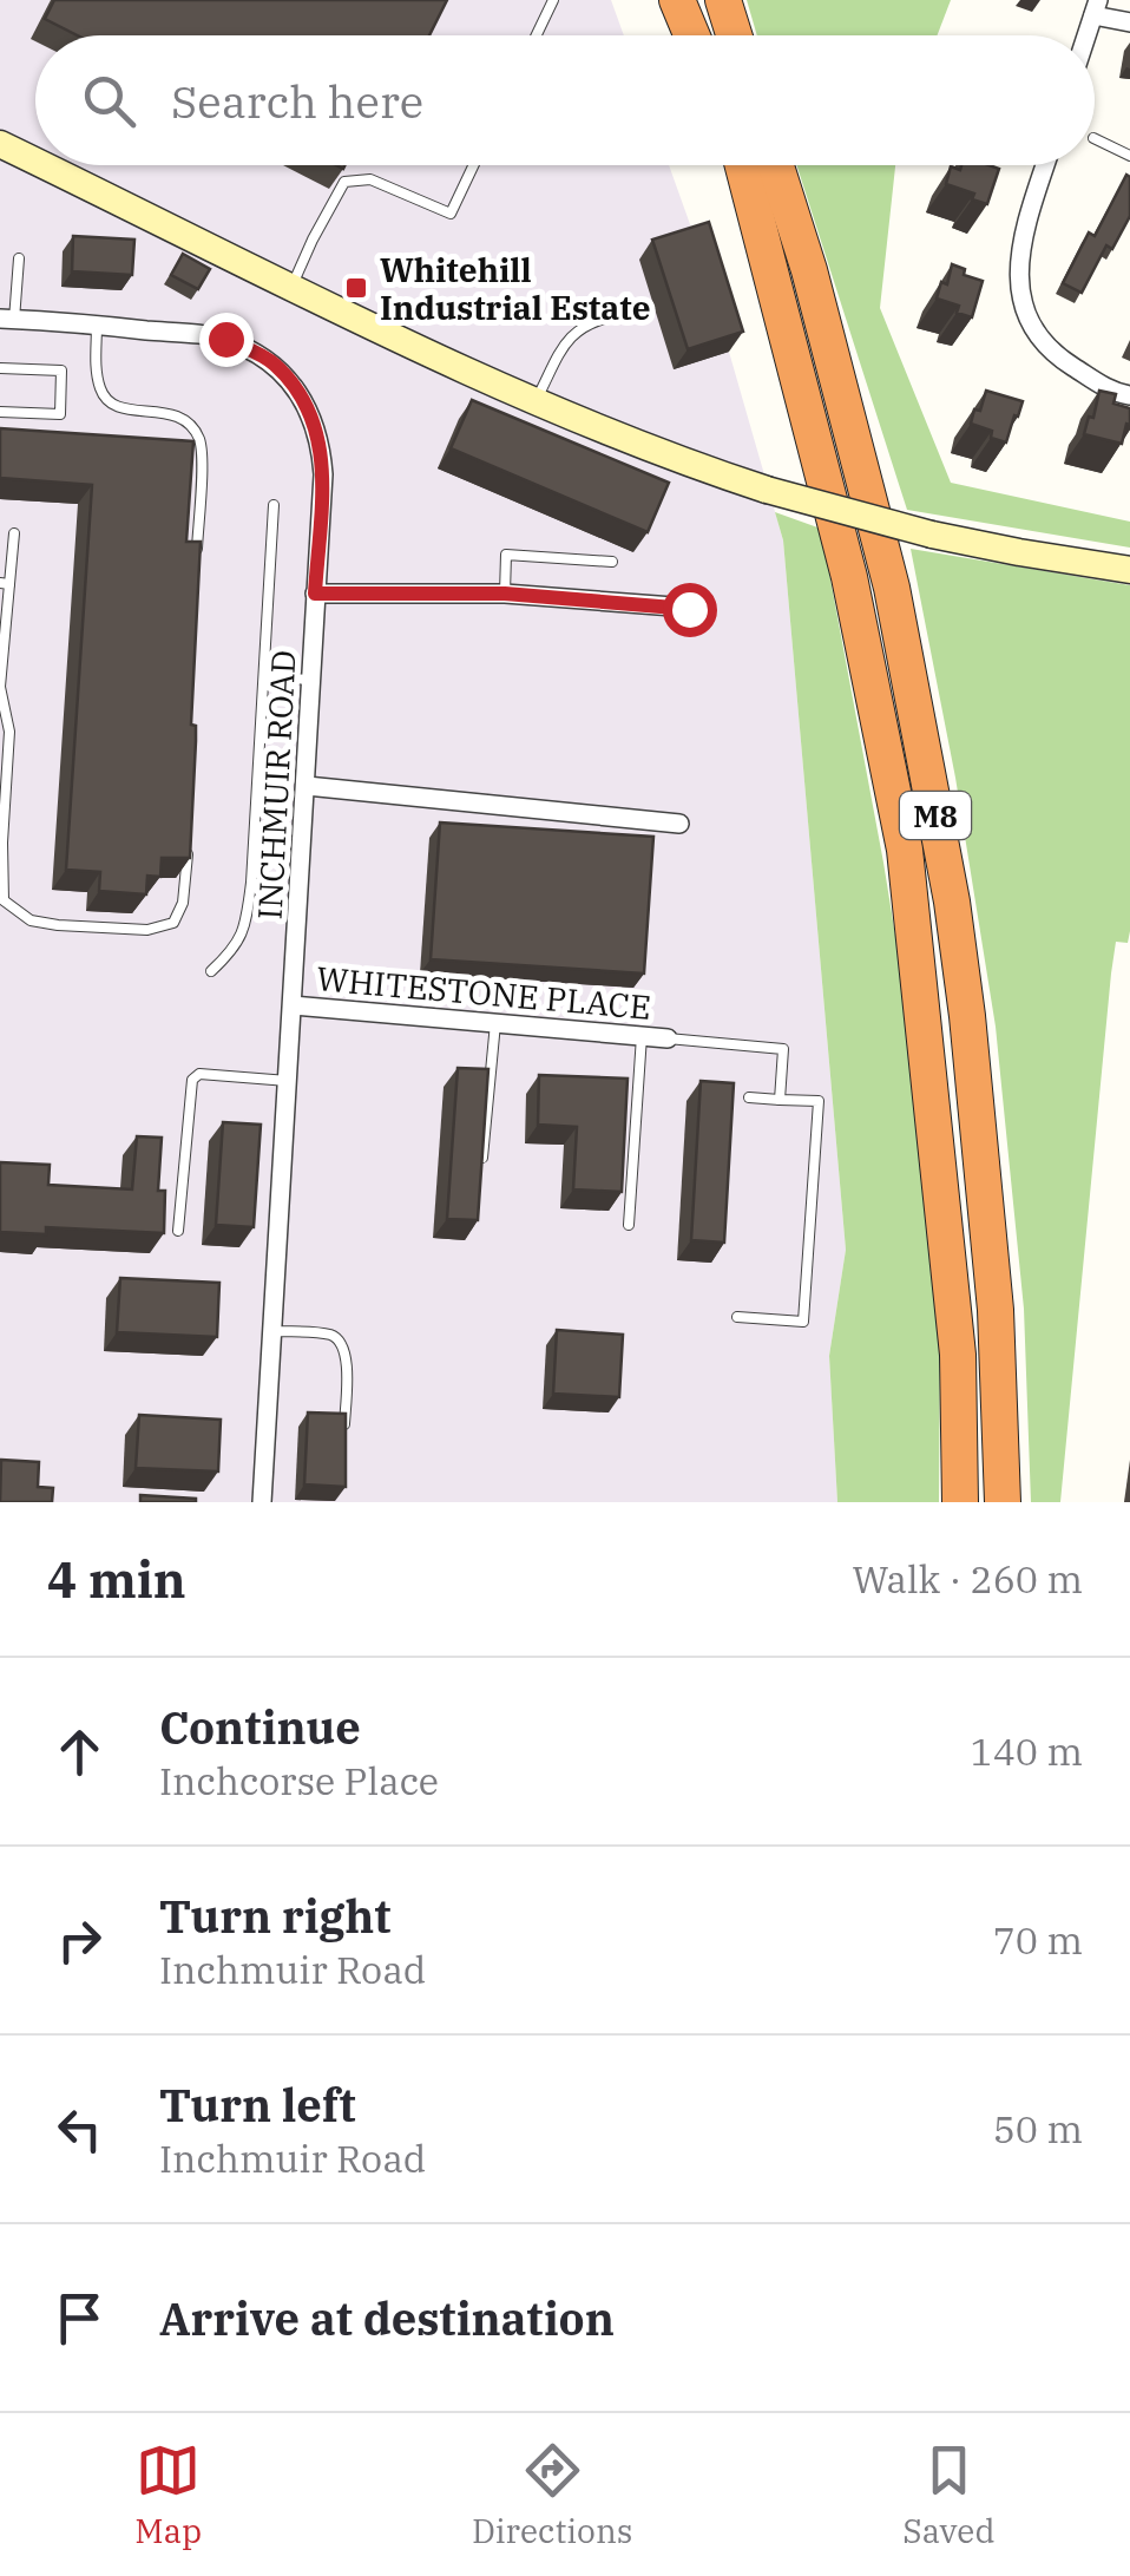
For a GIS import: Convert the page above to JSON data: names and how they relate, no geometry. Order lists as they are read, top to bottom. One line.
{"streets":{"highway":["M8"],"street":["INCHMUIR ROAD","WHITESTONE PLACE"]},"crossings":[["INCHMUIR ROAD","WHITESTONE PLACE"]],"places":{"transit":["Whitehill Industrial Estate"]},"page":{"search":"Search here","heading":["4 min","Walk · 260 m"],"list":[["Continue","Inchcorse Place","140 m"],["Turn right","Inchmuir Road","70 m"],["Turn left","Inchmuir Road","50 m"],"Arrive at destination"],"nav":["Map","Directions","Saved"]}}
